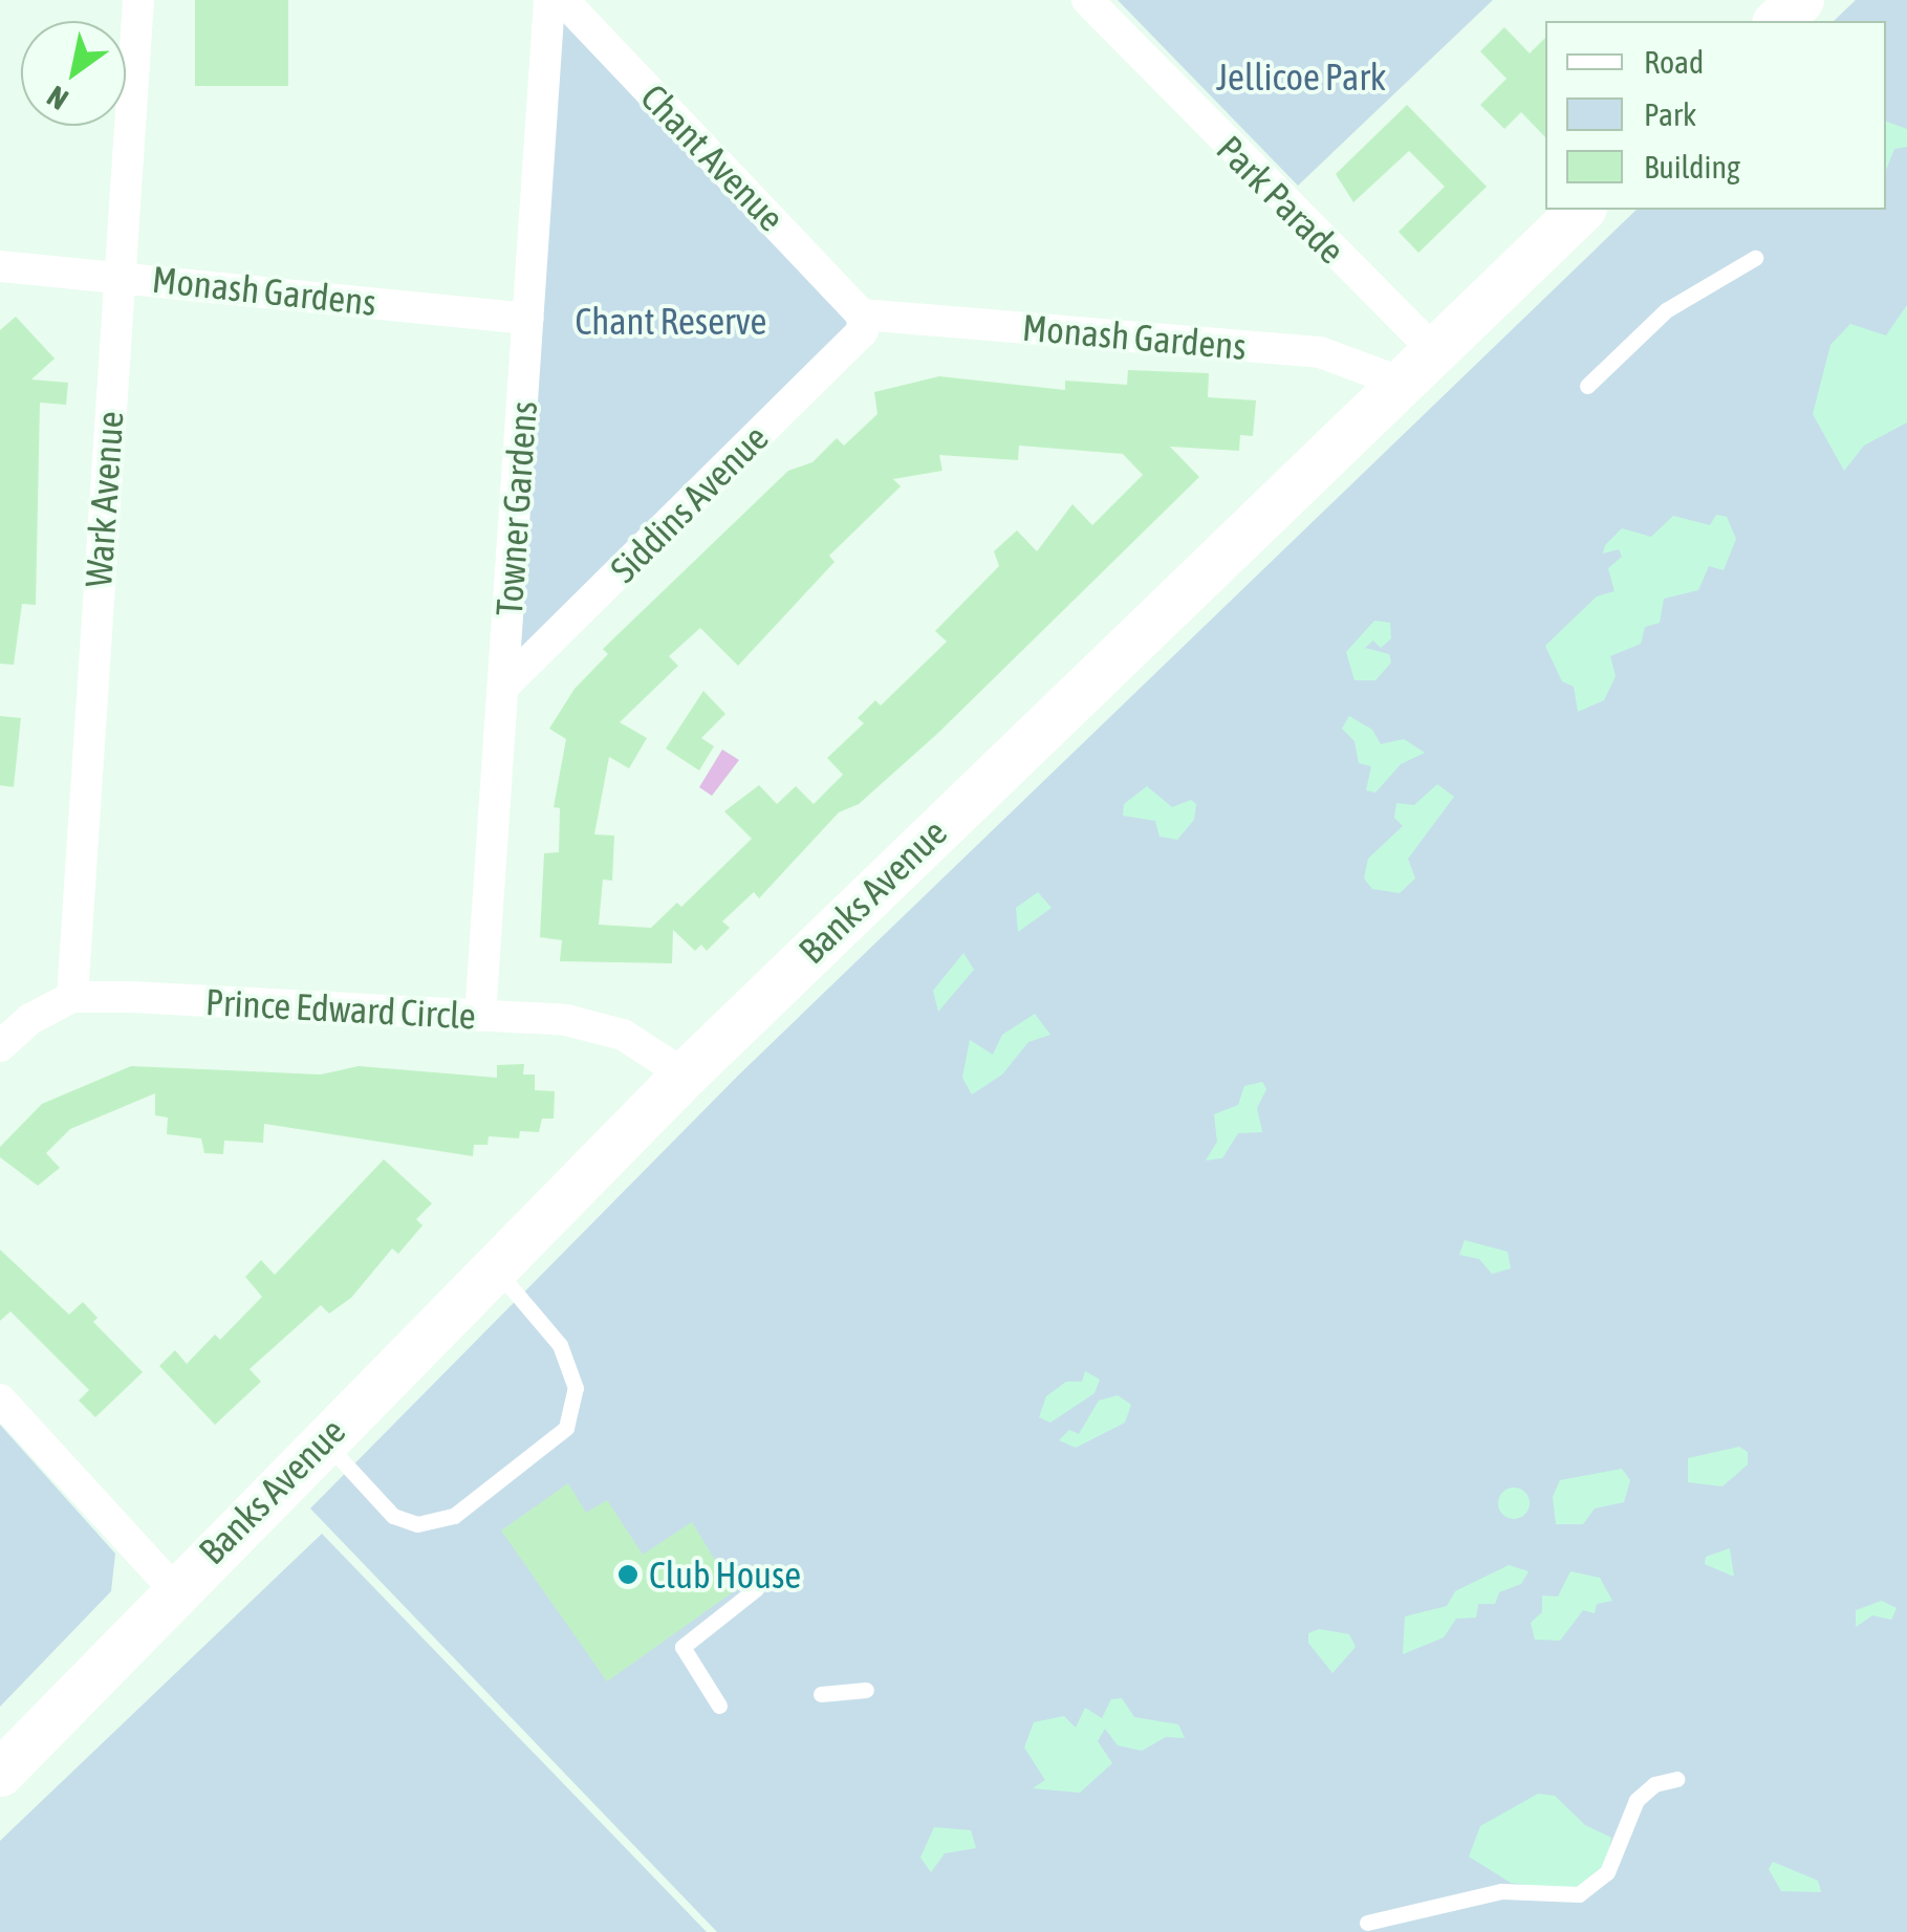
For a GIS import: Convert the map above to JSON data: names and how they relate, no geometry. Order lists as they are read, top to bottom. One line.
{"streets":{"street":["Chant Avenue","Park Parade","Monash Gardens","Wark Avenue","Siddins Avenue","Towner Gardens","Banks Avenue","Prince Edward Circle"]},"crossings":[["Chant Avenue","Monash Gardens"],["Chant Avenue","Siddins Avenue"],["Park Parade","Monash Gardens"],["Park Parade","Banks Avenue"],["Monash Gardens","Wark Avenue"],["Monash Gardens","Siddins Avenue"],["Monash Gardens","Towner Gardens"],["Monash Gardens","Banks Avenue"],["Wark Avenue","Prince Edward Circle"],["Siddins Avenue","Towner Gardens"],["Towner Gardens","Prince Edward Circle"],["Banks Avenue","Prince Edward Circle"]],"parks":["Jellicoe Park","Chant Reserve"],"places":["Club House"],"legend":["Road","Park","Building"],"north":"bottom left"}
